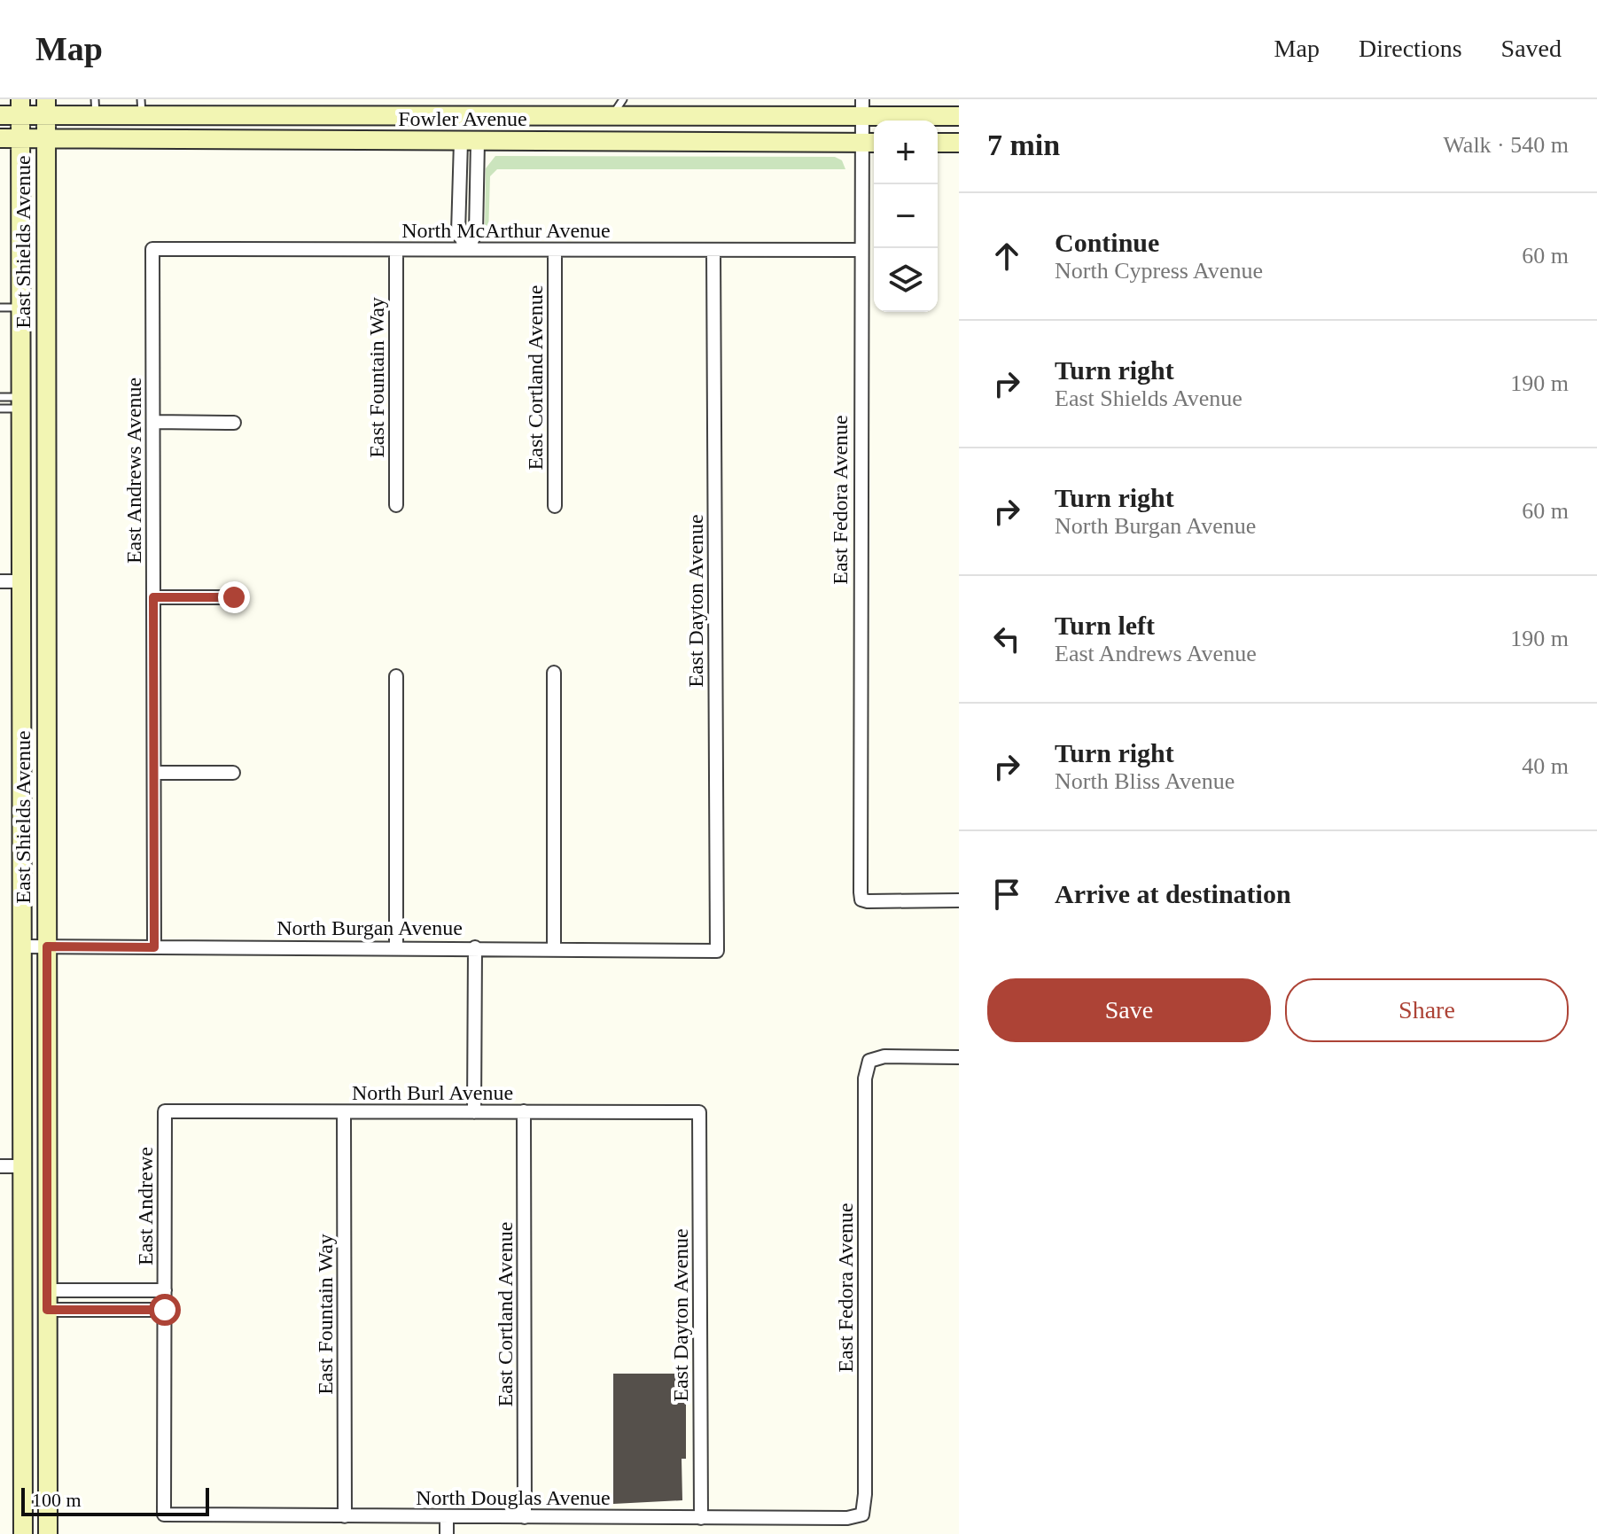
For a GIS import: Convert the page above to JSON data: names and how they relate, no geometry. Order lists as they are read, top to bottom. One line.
{"streets":{"main road":["Fowler Avenue","East Shields Avenue"],"street":["North McArthur Avenue","East Fountain Way","East Cortland Avenue","East Andrews Avenue","East Fedora Avenue","East Dayton Avenue","North Burgan Avenue","North Burl Avenue","East Andrewe","North Douglas Avenue"]},"crossings":[["Fowler Avenue","East Shields Avenue"],["Fowler Avenue","East Fedora Avenue"],["North McArthur Avenue","East Fountain Way"],["North McArthur Avenue","East Cortland Avenue"],["North McArthur Avenue","East Andrews Avenue"],["North McArthur Avenue","East Fedora Avenue"],["North McArthur Avenue","East Dayton Avenue"],["East Shields Avenue","North Burgan Avenue"],["East Fountain Way","North Burl Avenue"],["East Fountain Way","North Douglas Avenue"],["East Cortland Avenue","North Burl Avenue"],["East Cortland Avenue","North Douglas Avenue"],["East Andrews Avenue","North Burgan Avenue"],["East Fedora Avenue","North Douglas Avenue"],["East Dayton Avenue","North Burgan Avenue"],["East Dayton Avenue","North Burl Avenue"],["East Dayton Avenue","North Douglas Avenue"],["North Burl Avenue","East Andrewe"],["East Andrewe","North Douglas Avenue"]],"scale_bar":"100 m","page":{"header":"Map","nav":["Map","Directions","Saved"],"heading":["7 min","Walk · 540 m"],"map_buttons":["+","−"],"list":[["Continue","North Cypress Avenue","60 m"],["Turn right","East Shields Avenue","190 m"],["Turn right","North Burgan Avenue","60 m"],["Turn left","East Andrews Avenue","190 m"],["Turn right","North Bliss Avenue","40 m"],"Arrive at destination"],"buttons":["Save","Share"],"scale":"100 m"}}
